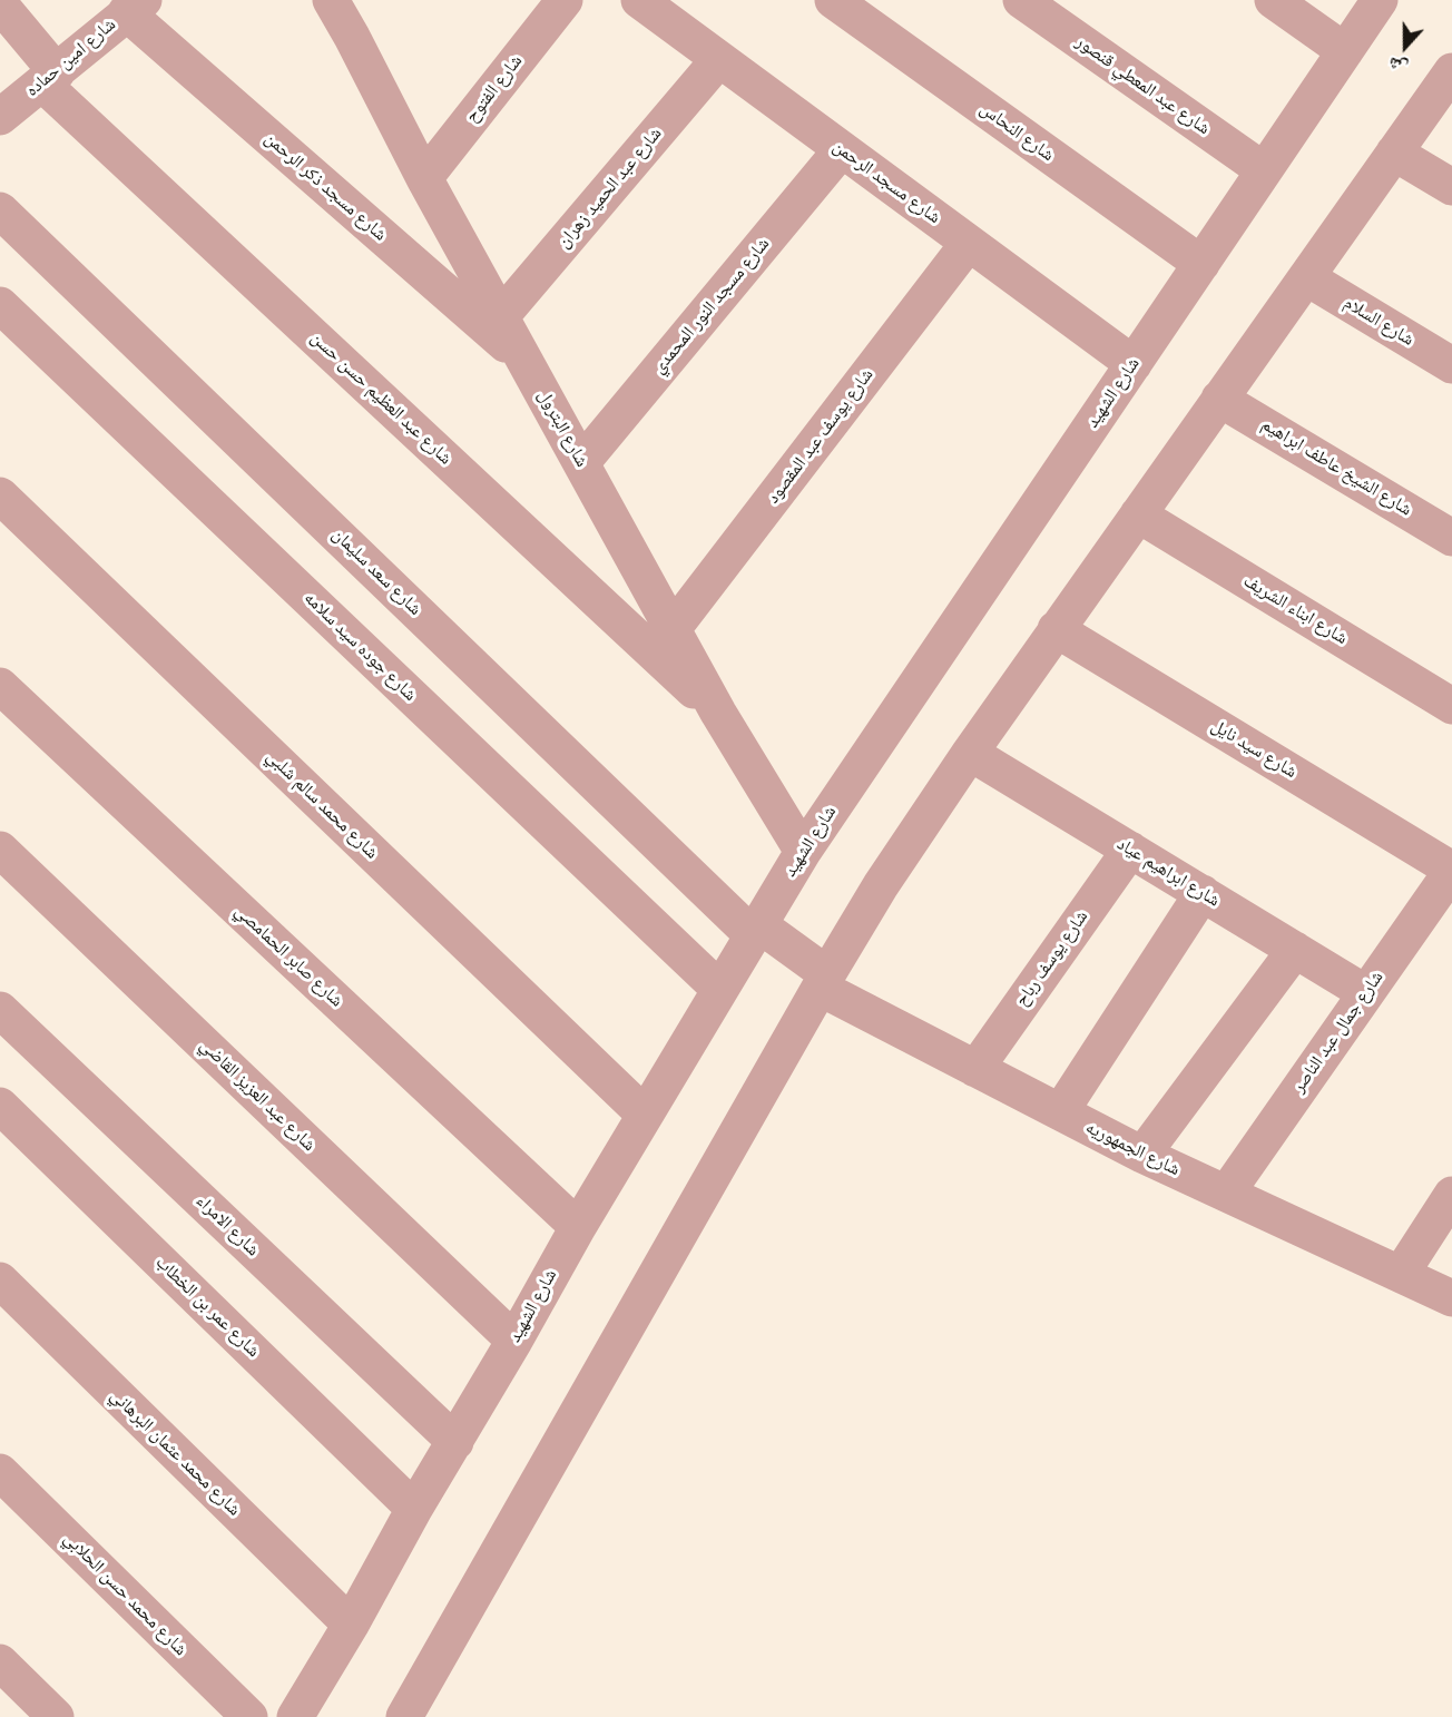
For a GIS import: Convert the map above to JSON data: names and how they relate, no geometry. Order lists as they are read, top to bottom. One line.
{"streets":{"street":["شارع امين حماده","شارع عبد المعطي قنصور","شارع الفتوح","شارع النحاس","شارع مسجد الرحمن","شارع مسجد ذكر الرحمن","شارع عبد الحميد زهران","شارع مسجد النور المحمدي","شارع السلام","شارع الشهيد","شارع عبد العظيم حسن حسن","شارع البترول","شارع يوسف عبد المقصود","شارع الشيخ عاطف ابراهيم","شارع سعد سليمان","شارع ابناء الشريف","شارع جوده سيد سلامه","شارع سيد نايل","شارع محمد سالم شلبي","شارع ابراهيم عياد","شارع صابر الحمامصي","شارع يوسف رباح","شارع جمال عبد الناصر","شارع عبد العزيز القاضي","شارع الجمهوريه","شارع الامراء","شارع عمر بن الخطاب","شارع محمد عثمان البرهاني","شارع محمد حسن الحلابي"]},"crossings":[["شارع امين حماده","شارع مسجد ذكر الرحمن"],["شارع امين حماده","شارع عبد العظيم حسن حسن"],["شارع عبد المعطي قنصور","شارع الشهيد"],["شارع الفتوح","شارع البترول"],["شارع النحاس","شارع الشهيد"],["شارع مسجد الرحمن","شارع عبد الحميد زهران"],["شارع مسجد الرحمن","شارع مسجد النور المحمدي"],["شارع مسجد الرحمن","شارع الشهيد"],["شارع مسجد الرحمن","شارع يوسف عبد المقصود"],["شارع مسجد ذكر الرحمن","شارع البترول"],["شارع عبد الحميد زهران","شارع البترول"],["شارع مسجد النور المحمدي","شارع البترول"],["شارع الشهيد","شارع البترول"],["شارع الشهيد","شارع سعد سليمان"],["شارع الشهيد","شارع جوده سيد سلامه"],["شارع الشهيد","شارع محمد سالم شلبي"],["شارع الشهيد","شارع صابر الحمامصي"],["شارع الشهيد","شارع عبد العزيز القاضي"],["شارع الشهيد","شارع الامراء"],["شارع الشهيد","شارع عمر بن الخطاب"],["شارع الشهيد","شارع محمد عثمان البرهاني"],["شارع عبد العظيم حسن حسن","شارع البترول"],["شارع البترول","شارع يوسف عبد المقصود"],["شارع سعد سليمان","شارع الجمهوريه"],["شارع سيد نايل","شارع جمال عبد الناصر"],["شارع ابراهيم عياد","شارع يوسف رباح"],["شارع ابراهيم عياد","شارع جمال عبد الناصر"],["شارع يوسف رباح","شارع الجمهوريه"],["شارع جمال عبد الناصر","شارع الجمهوريه"]],"north":"bottom"}
